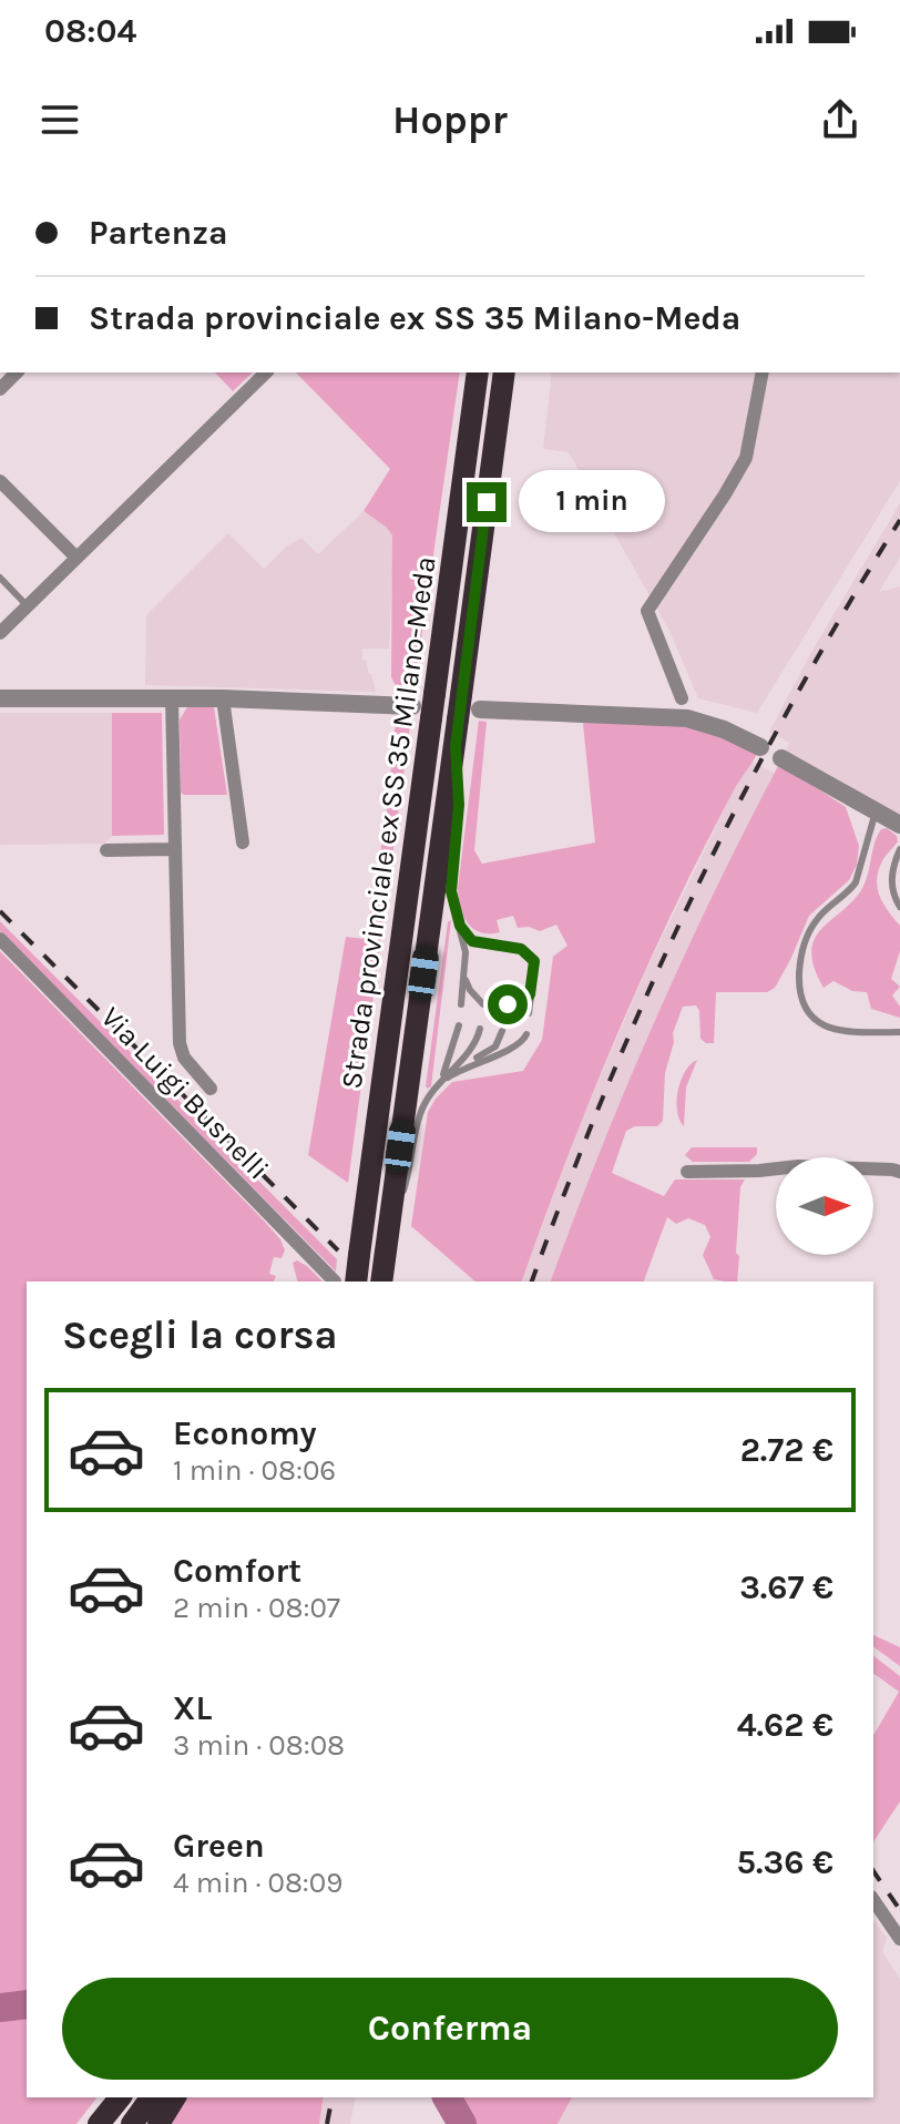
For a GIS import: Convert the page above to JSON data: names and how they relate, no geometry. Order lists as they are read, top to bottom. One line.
{"streets":{"highway":["Strada provinciale ex SS 35 Milano-Meda"],"street":["Via Luigi Busnelli"]},"north":"right","page":{"status":"08:04","header":"Hoppr","banner":["Partenza","Strada provinciale ex SS 35 Milano-Meda"],"bubble":"1 min","heading":"Scegli la corsa","list":[{"name":"Economy","note":"1 min · 08:06","value":"2.72 €"},{"name":"Comfort","note":"2 min · 08:07","value":"3.67 €"},{"name":"XL","note":"3 min · 08:08","value":"4.62 €"},{"name":"Green","note":"4 min · 08:09","value":"5.36 €"}],"buttons":"Conferma"}}
